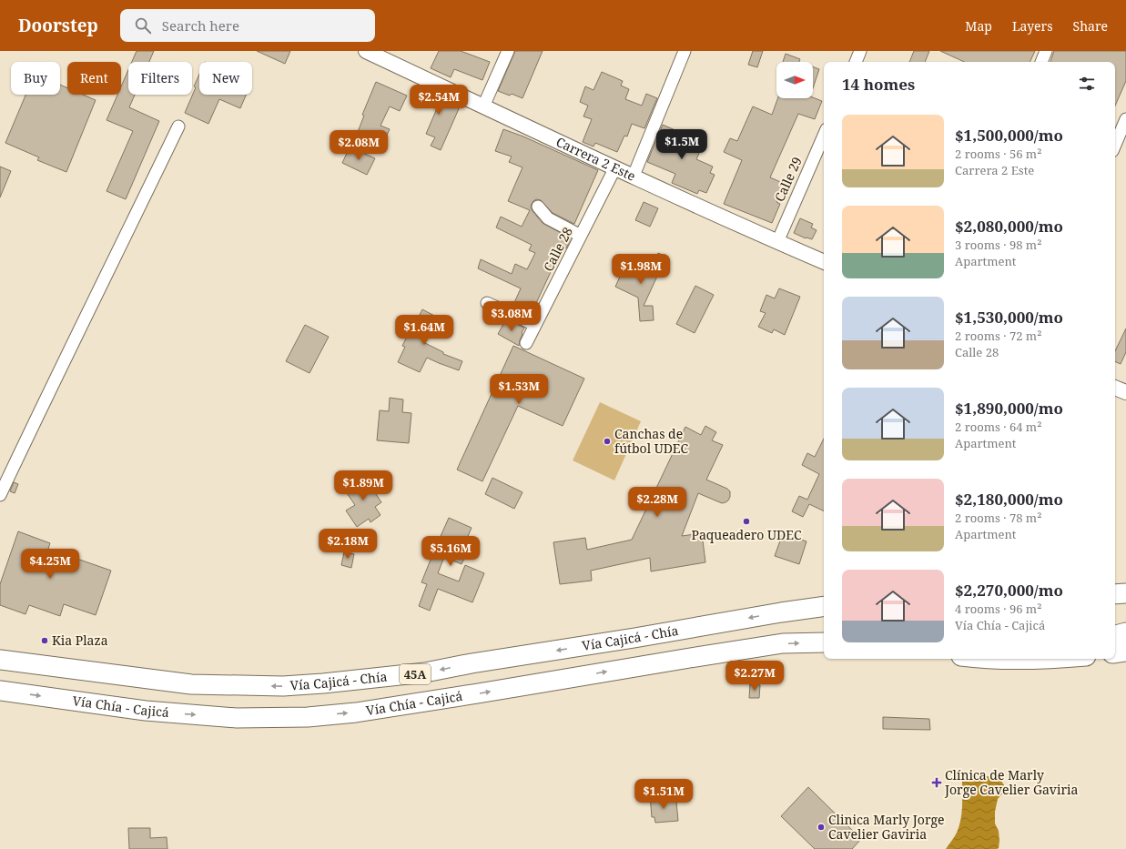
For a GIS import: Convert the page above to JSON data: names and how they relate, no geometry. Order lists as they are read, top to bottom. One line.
{"streets":{"highway":["Vía Cajicá - Chía","45A","Vía Chía - Cajicá"],"street":["Carrera 2 Este","Calle 29","Calle 28"]},"crossings":[["Carrera 2 Este","Calle 29"],["Carrera 2 Este","Calle 28"]],"one_way":["Vía Cajicá - Chía","Vía Chía - Cajicá"],"places":{"other":["Canchas de fútbol UDEC","Paqueadero UDEC","Kia Plaza","Clinica Marly Jorge Cavelier Gaviria"],"health":["Clínica de Marly Jorge Cavelier Gaviria"]},"north":"right","page":{"header":"Doorstep","search":"Search here","nav":["Map","Layers","Share"],"chip":["Buy","Rent","Filters","New"],"heading":"14 homes","price":["$2.54M","$1.5M","$2.08M","$1.98M","$3.08M","$1.64M","$1.53M","$1.89M","$2.28M","$2.18M","$5.16M","$4.25M","$2.27M","$1.51M"],"list":[{"name":"$1,500,000/mo","note":"2 rooms · 56 m² · Carrera 2 Este"},{"name":"$2,080,000/mo","note":"3 rooms · 98 m² · Apartment"},{"name":"$1,530,000/mo","note":"2 rooms · 72 m² · Calle 28"},{"name":"$1,890,000/mo","note":"2 rooms · 64 m² · Apartment"},{"name":"$2,180,000/mo","note":"2 rooms · 78 m² · Apartment"},{"name":"$2,270,000/mo","note":"4 rooms · 96 m² · Vía Chía - Cajicá"}]}}
